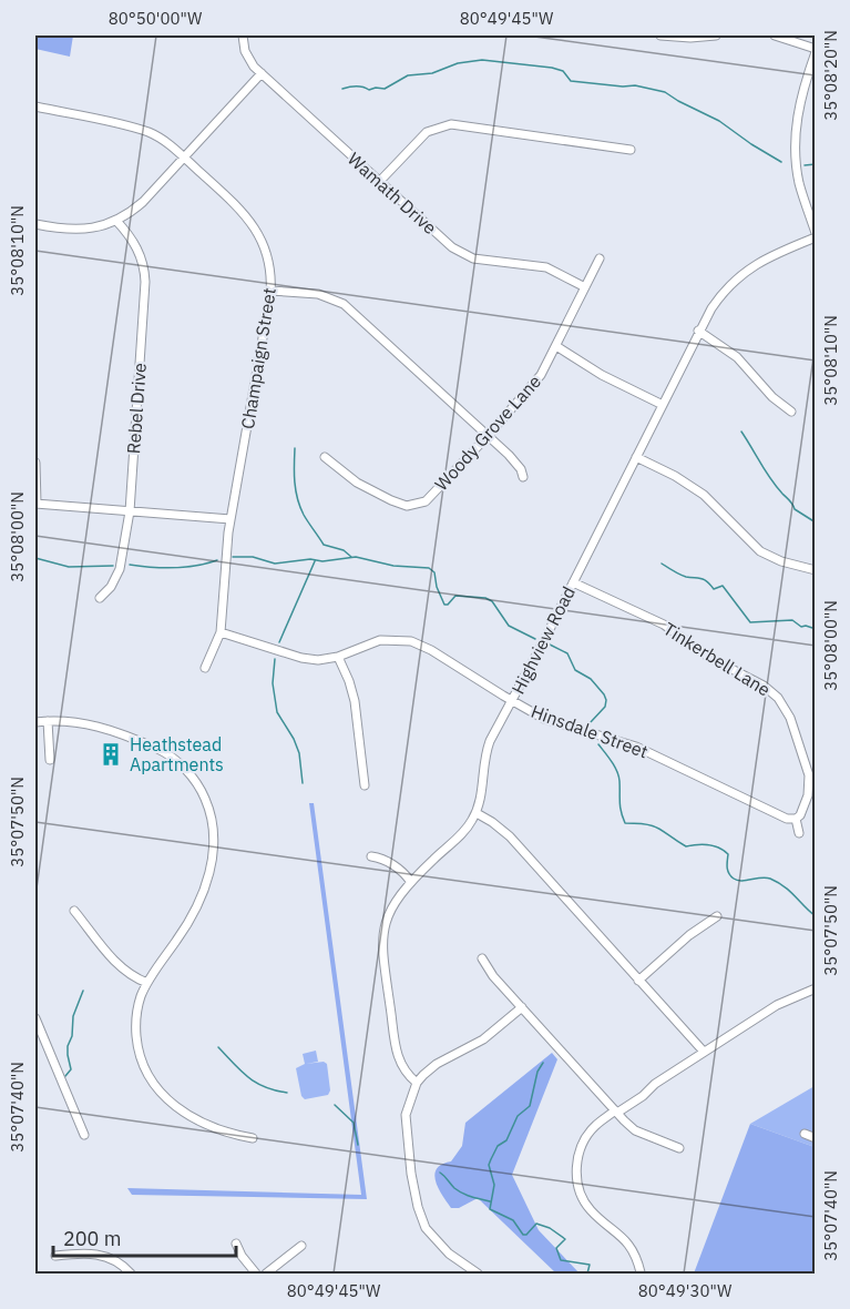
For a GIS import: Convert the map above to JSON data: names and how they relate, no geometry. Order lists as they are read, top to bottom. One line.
{"streets":{"street":["Wamath Drive","Champaign Street","Rebel Drive","Woody Grove Lane","Highview Road","Tinkerbell Lane","Hinsdale Street"]},"crossings":[["Wamath Drive","Woody Grove Lane"],["Champaign Street","Hinsdale Street"],["Highview Road","Tinkerbell Lane"],["Highview Road","Hinsdale Street"],["Tinkerbell Lane","Hinsdale Street"]],"places":{"building":["Heathstead Apartments"]},"scale_bar":"200 m","coordinates":["80°50'00\"W","80°49'45\"W","35°08'20\"N","35°08'10\"N","35°08'00\"N","35°07'50\"N","35°07'40\"N","80°49'30\"W"]}
